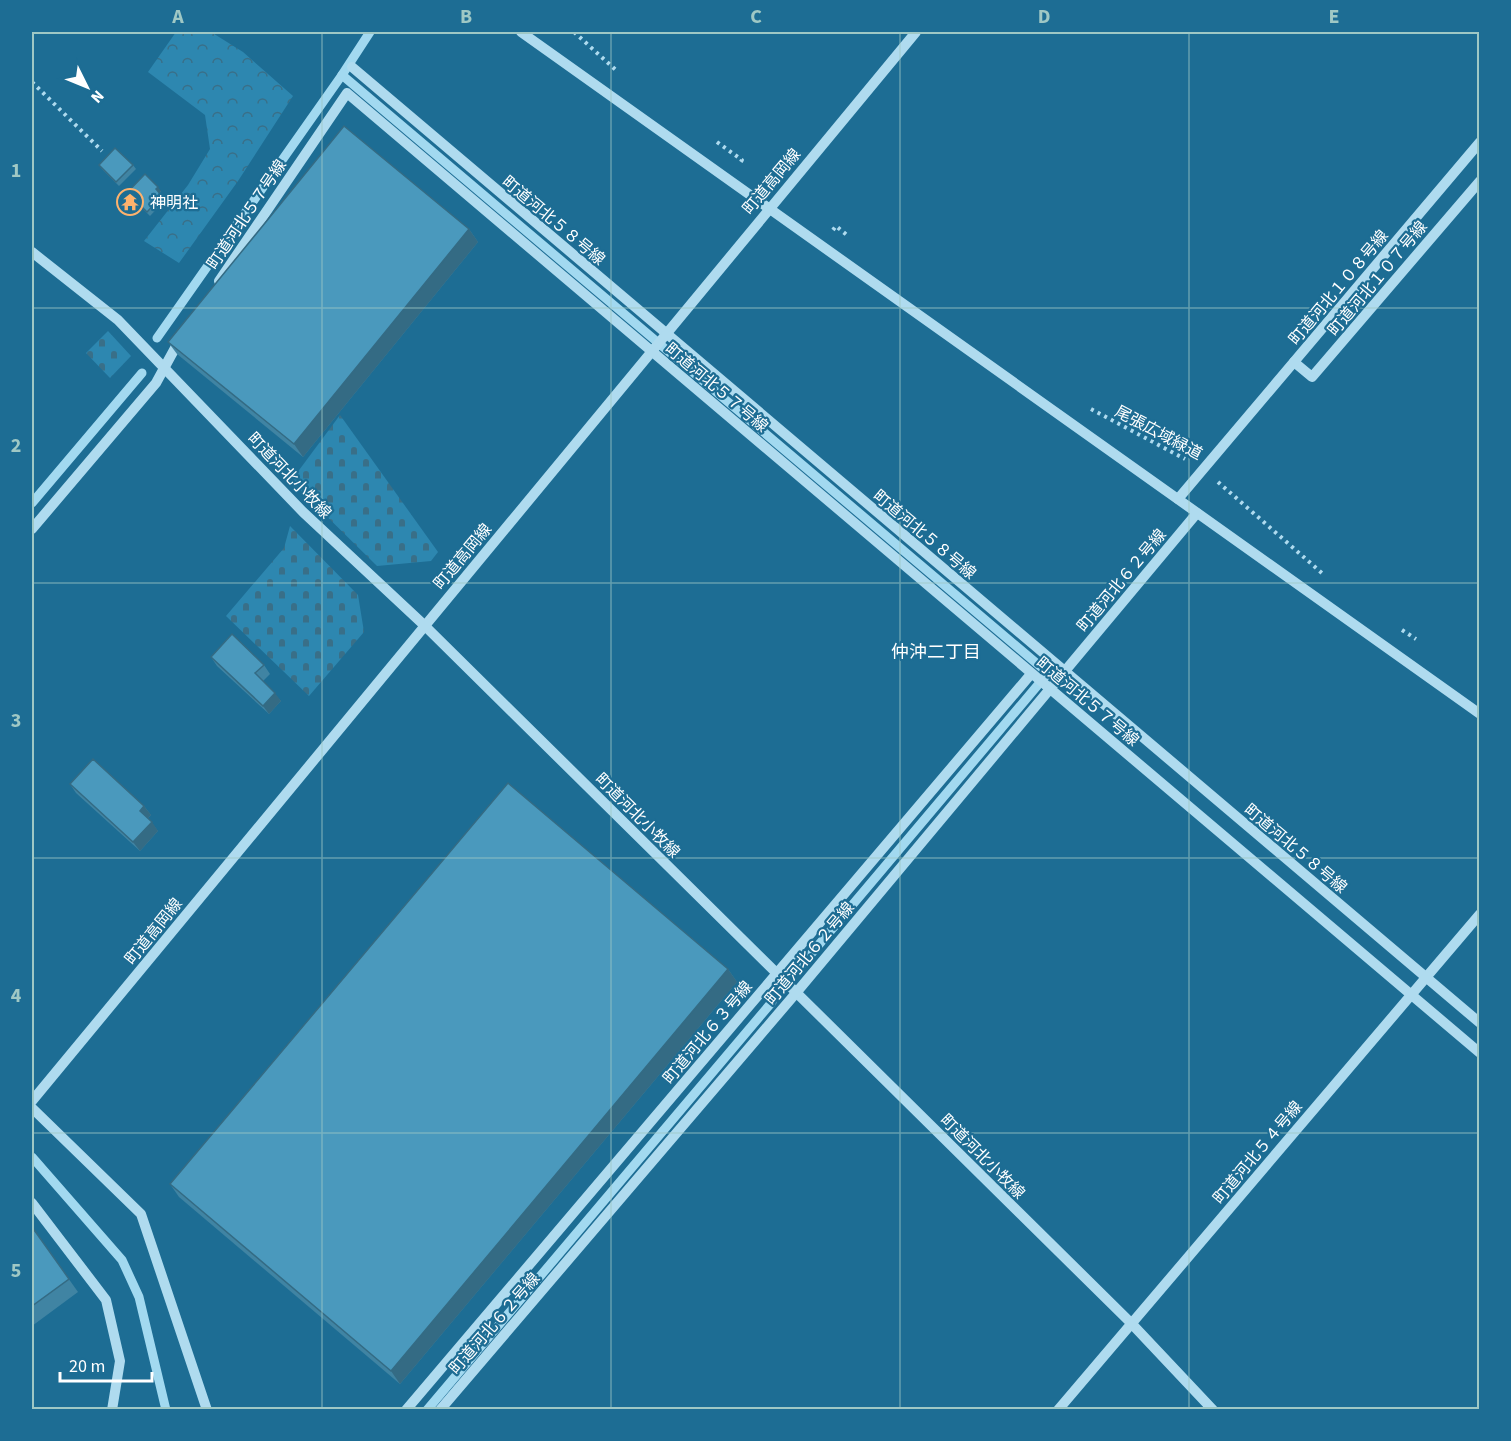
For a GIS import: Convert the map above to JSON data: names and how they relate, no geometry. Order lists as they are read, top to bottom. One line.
{"streets":{"street":["町道高岡線","町道河北５７号線","町道河北５８号線","町道河北１０７号線","町道河北１０８号線","町道河北小牧線","町道河北６２号線","町道河北６３号線","町道河北５４号線"],"path":["尾張広域緑道"]},"crossings":[["町道高岡線","町道河北５７号線"],["町道高岡線","町道河北５８号線"],["町道高岡線","町道河北小牧線"],["町道河北５７号線","町道河北６２号線"],["町道河北５７号線","町道河北６３号線"],["町道河北５７号線","町道河北５４号線"],["町道河北５８号線","町道河北６２号線"],["町道河北５８号線","町道河北５４号線"],["町道河北１０７号線","町道河北１０８号線"],["町道河北１０８号線","尾張広域緑道"],["町道河北小牧線","町道河北６２号線"],["町道河北小牧線","町道河北６３号線"],["町道河北小牧線","町道河北５４号線"]],"districts":["仲沖二丁目"],"places":{"temple":["神明社"]},"scale_bar":"20 m","north":"bottom right","grid":{"columns":["A","B","C","D","E"],"rows":["1","2","3","4","5"]}}
